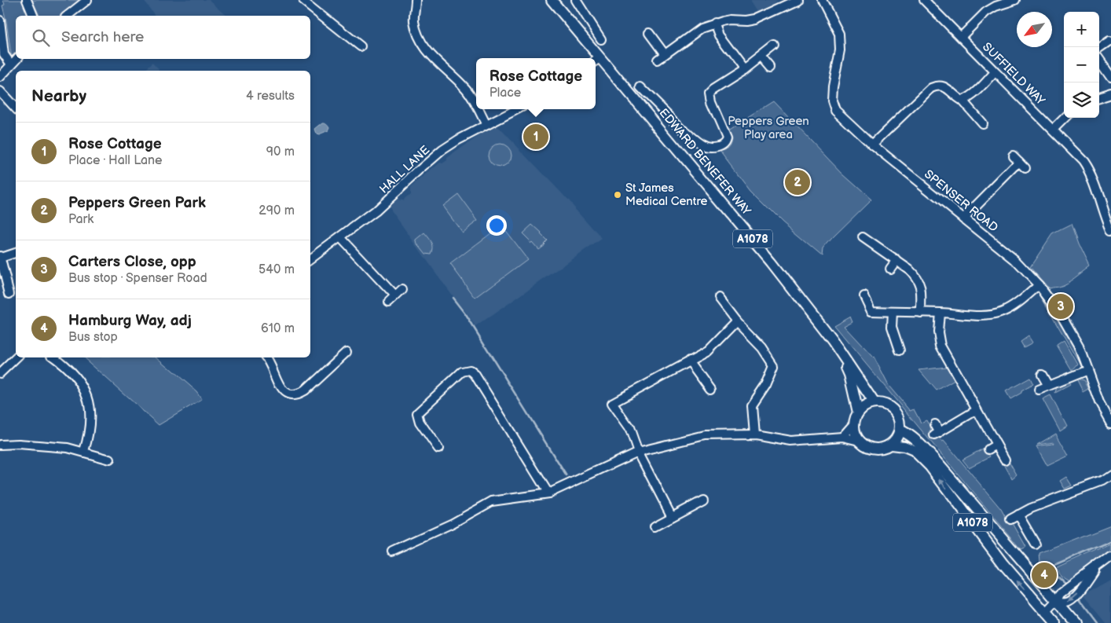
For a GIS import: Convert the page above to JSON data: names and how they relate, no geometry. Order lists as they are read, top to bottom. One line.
{"streets":{"main road":["EDWARD BENEFER WAY","A1078"],"street":["SUFFIELD WAY","HALL LANE","SPENSER ROAD"]},"crossings":[["EDWARD BENEFER WAY","A1078"]],"parks":["Peppers Green Play area"],"places":["St James Medical Centre"],"north":"bottom left","page":{"map_buttons":["+","−"],"search":"Search here","popup":["Rose Cottage","Place"],"heading":["Nearby","4 results"],"list":[{"mark":"1","name":"Rose Cottage","note":"Place · Hall Lane","value":"90 m"},{"mark":"2","name":"Peppers Green Park","note":"Park","value":"290 m"},{"mark":"3","name":"Carters Close, opp","note":"Bus stop · Spenser Road","value":"540 m"},{"mark":"4","name":"Hamburg Way, adj","note":"Bus stop","value":"610 m"}],"pins":["1","2","3","4"]}}
